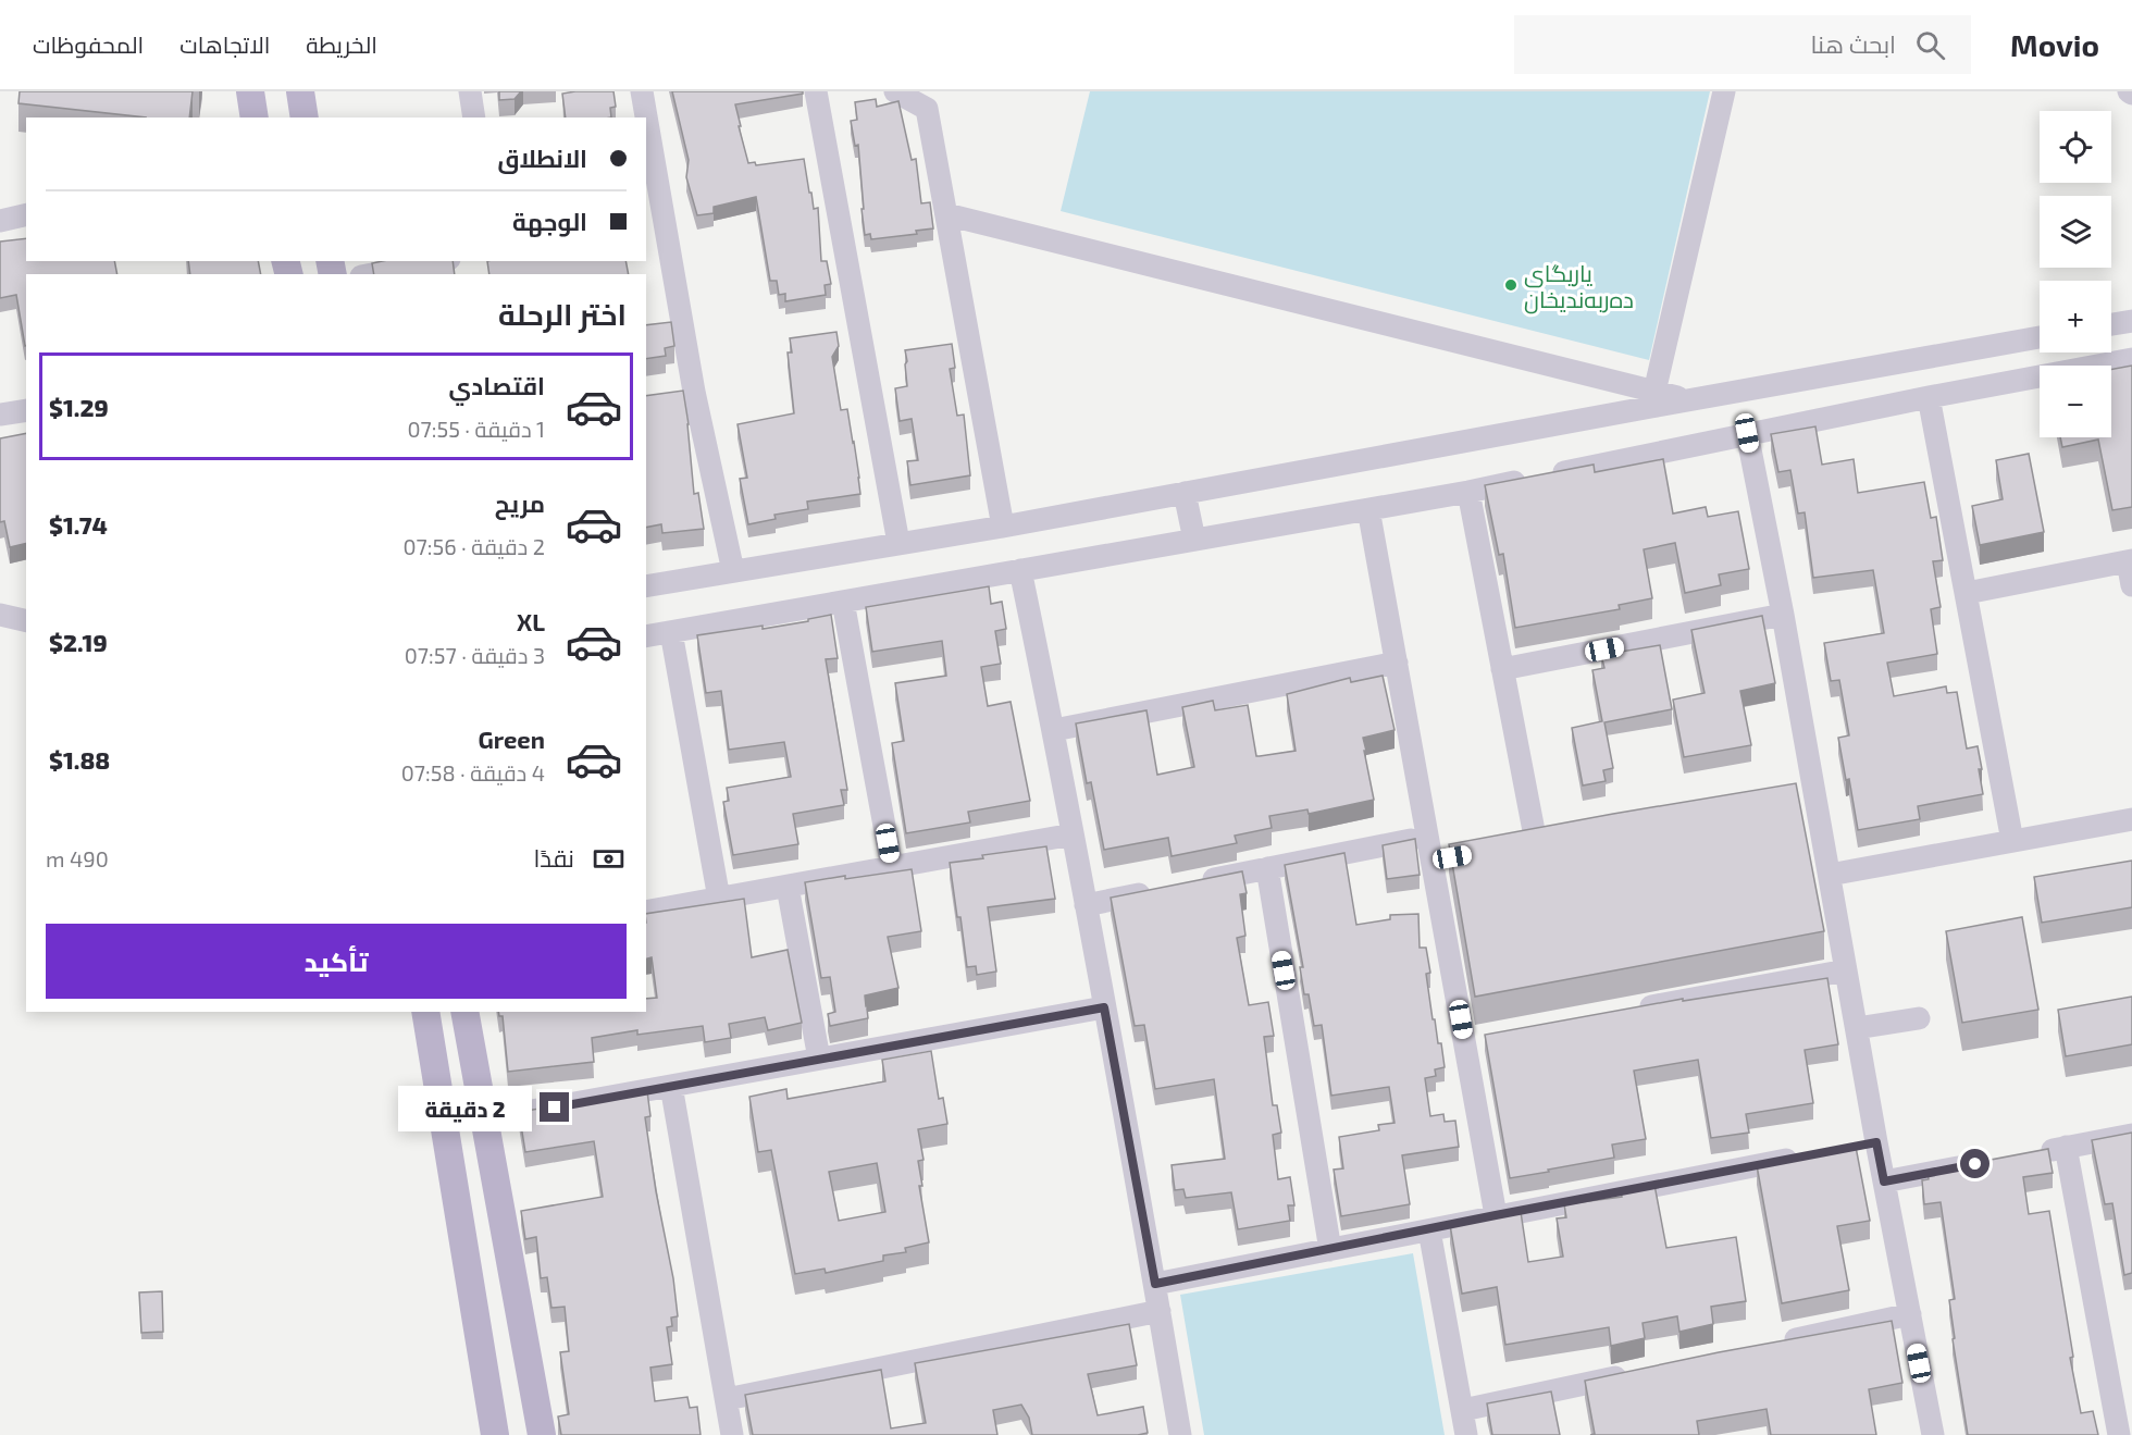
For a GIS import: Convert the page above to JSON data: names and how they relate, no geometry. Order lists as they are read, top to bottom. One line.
{"places":["یاریگاى ده‌ربه‌ندیخان"],"page":{"header":"Movio","search":"ابحث هنا","nav":["الخريطة","الاتجاهات","المحفوظات"],"map_buttons":["+","−"],"banner":["الانطلاق","الوجهة"],"heading":"اختر الرحلة","list":[{"name":"اقتصادي","note":"1 دقيقة · 07:55","value":"$1.29"},{"name":"مريح","note":"2 دقيقة · 07:56","value":"$1.74"},{"name":"XL","note":"3 دقيقة · 07:57","value":"$2.19"},{"name":"Green","note":"4 دقيقة · 07:58","value":"$1.88"}],"pay":["نقدًا","490 m"],"buttons":"تأكيد","bubble":"2 دقيقة"}}
